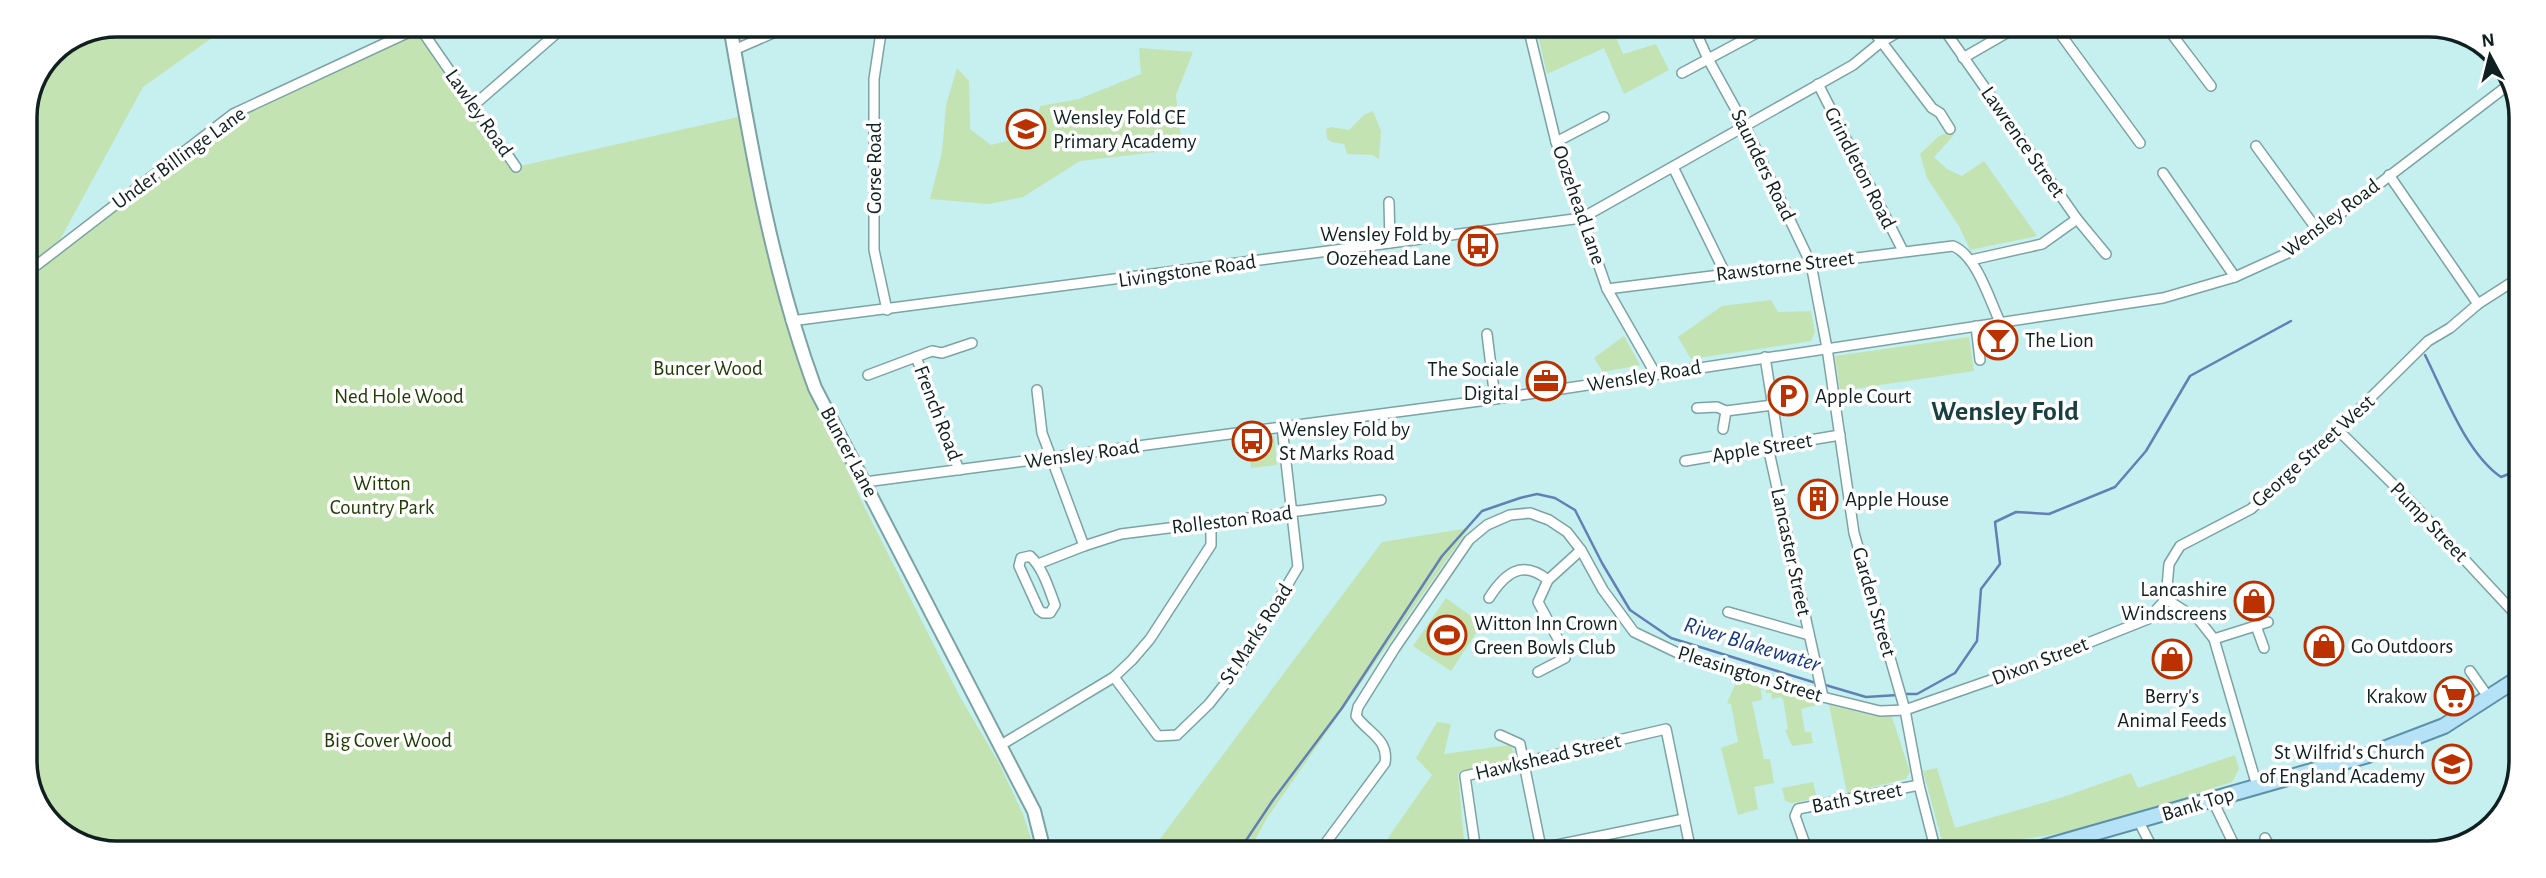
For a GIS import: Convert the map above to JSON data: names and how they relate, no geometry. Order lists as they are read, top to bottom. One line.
{"streets":{"main road":["Buncer Lane","Bank Top"],"street":["Lawley Road","Lawrence Street","Under Billinge Lane","Saunders Road","Gorse Road","Grindleton Road","Oozehead Lane","Wensley Road","Rawstorne Street","Livingstone Road","French Road","Apple Street","George Street West","Rolleston Road","Pump Street","Lancaster Street","Garden Street","St Marks Road","Dixon Street","Pleasington Street","Hawkshead Street","Bath Street"]},"crossings":[["Saunders Road","Wensley Road"],["Saunders Road","Rawstorne Street"],["Saunders Road","Garden Street"],["Gorse Road","Livingstone Road"],["Grindleton Road","Rawstorne Street"],["Oozehead Lane","Wensley Road"],["Oozehead Lane","Rawstorne Street"],["Oozehead Lane","Livingstone Road"],["Wensley Road","French Road"],["Wensley Road","Buncer Lane"],["Wensley Road","Garden Street"],["Wensley Road","St Marks Road"],["Livingstone Road","Buncer Lane"],["Apple Street","Lancaster Street"],["Apple Street","Garden Street"],["George Street West","Pump Street"],["George Street West","Dixon Street"],["Rolleston Road","St Marks Road"],["Lancaster Street","Pleasington Street"],["Garden Street","Dixon Street"],["Garden Street","Pleasington Street"],["Garden Street","Bath Street"],["Dixon Street","Pleasington Street"]],"districts":["Wensley Fold"],"water":["River Blakewater"],"parks":["Buncer Wood","Ned Hole Wood","Witton Country Park","Big Cover Wood"],"places":{"school or university":["Wensley Fold CE Primary Academy","St Wilfrid's Church of England Academy"],"bus stop":["Wensley Fold by Oozehead Lane","Wensley Fold by St Marks Road"],"bar":["The Lion"],"office":["The Sociale Digital"],"parking":["Apple Court"],"building":["Apple House"],"shop":["Lancashire Windscreens","Go Outdoors","Berry's Animal Feeds"],"sports":["Witton Inn Crown Green Bowls Club"],"supermarket":["Krakow"]},"north":"top"}
